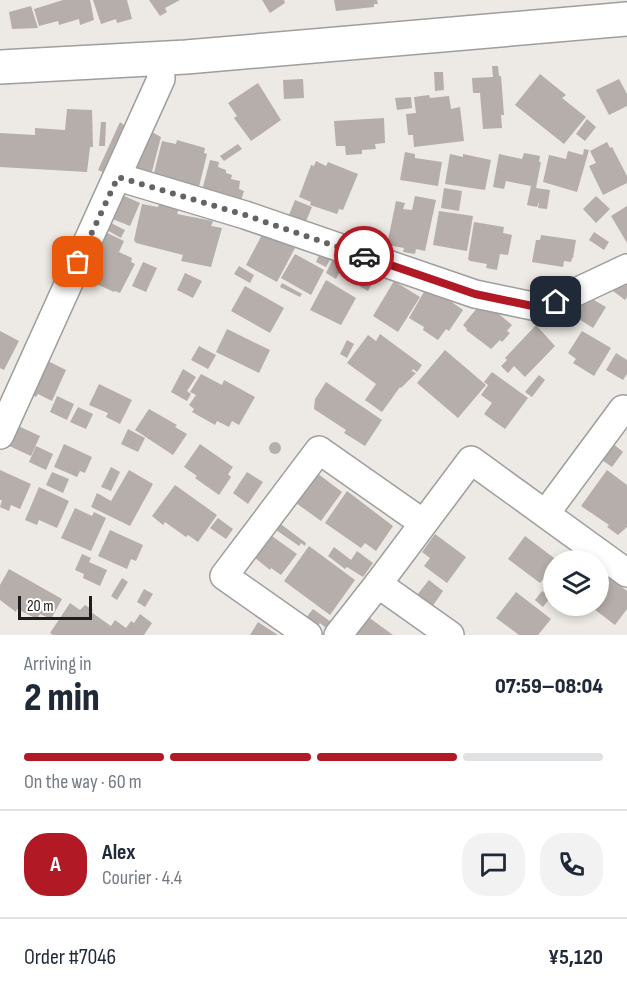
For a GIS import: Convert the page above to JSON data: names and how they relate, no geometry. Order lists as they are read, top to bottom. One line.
{"scale_bar":"20 m","page":{"scale":"20 m","heading":["2 min","Arriving in","07:59–08:04"],"panel":["Alex","Courier · 4.4","Order #7046","¥5,120"],"bar":"On the way · 60 m","round":"A"}}
